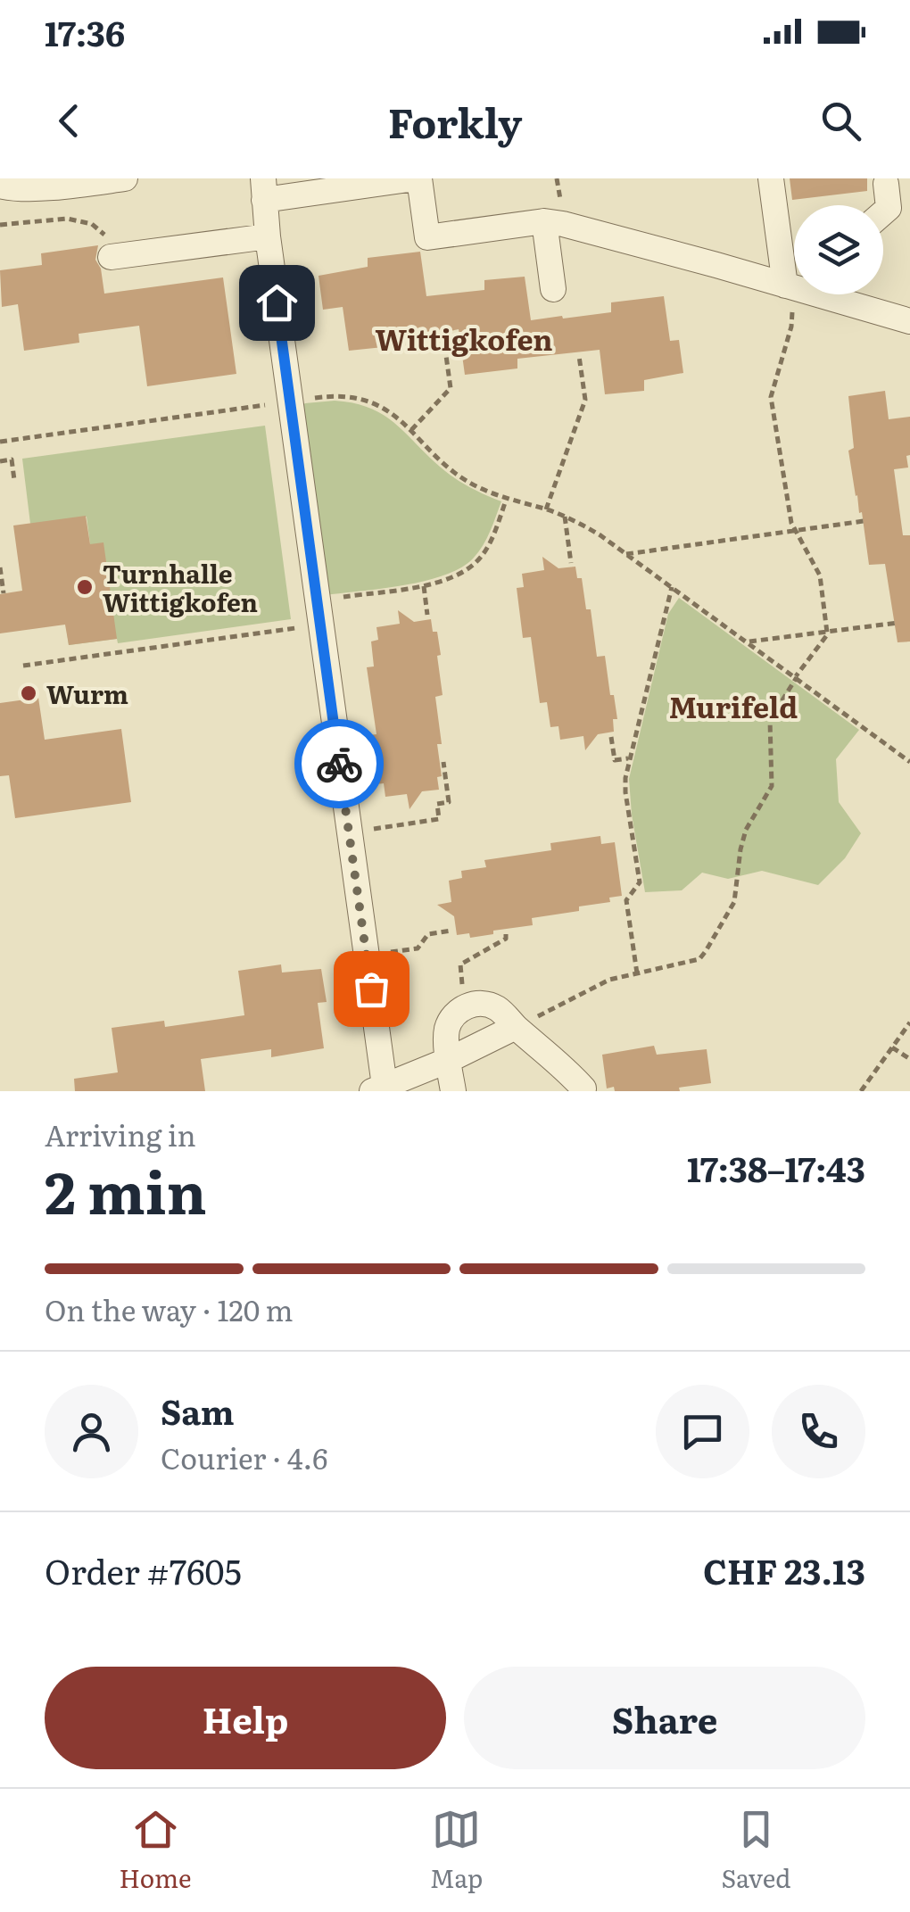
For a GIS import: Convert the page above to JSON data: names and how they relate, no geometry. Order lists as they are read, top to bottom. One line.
{"districts":["Wittigkofen","Murifeld"],"places":["Turnhalle Wittigkofen","Wurm"],"page":{"status":"17:36","header":"Forkly","heading":["2 min","Arriving in","17:38–17:43"],"panel":["Sam","Courier · 4.6","Order #7605","CHF 23.13"],"bar":"On the way · 120 m","buttons":["Help","Share"],"tabs":["Home","Map","Saved"]}}
